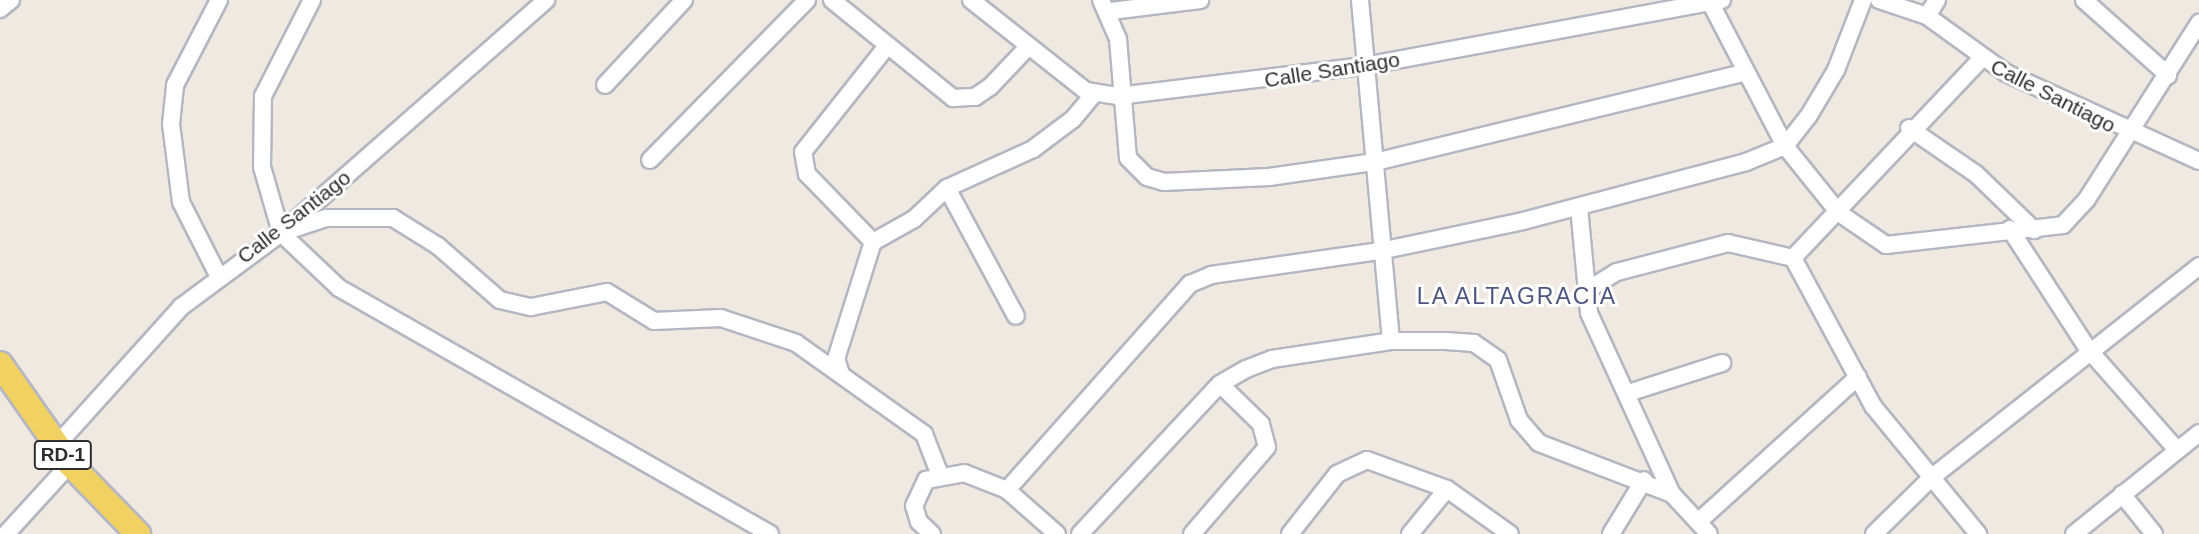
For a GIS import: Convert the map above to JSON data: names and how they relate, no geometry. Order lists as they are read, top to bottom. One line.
{"streets":{"main road":["RD-1"],"street":["Calle Santiago"]},"crossings":[["Calle Santiago","RD-1"]],"districts":["LA ALTAGRACIA"]}
